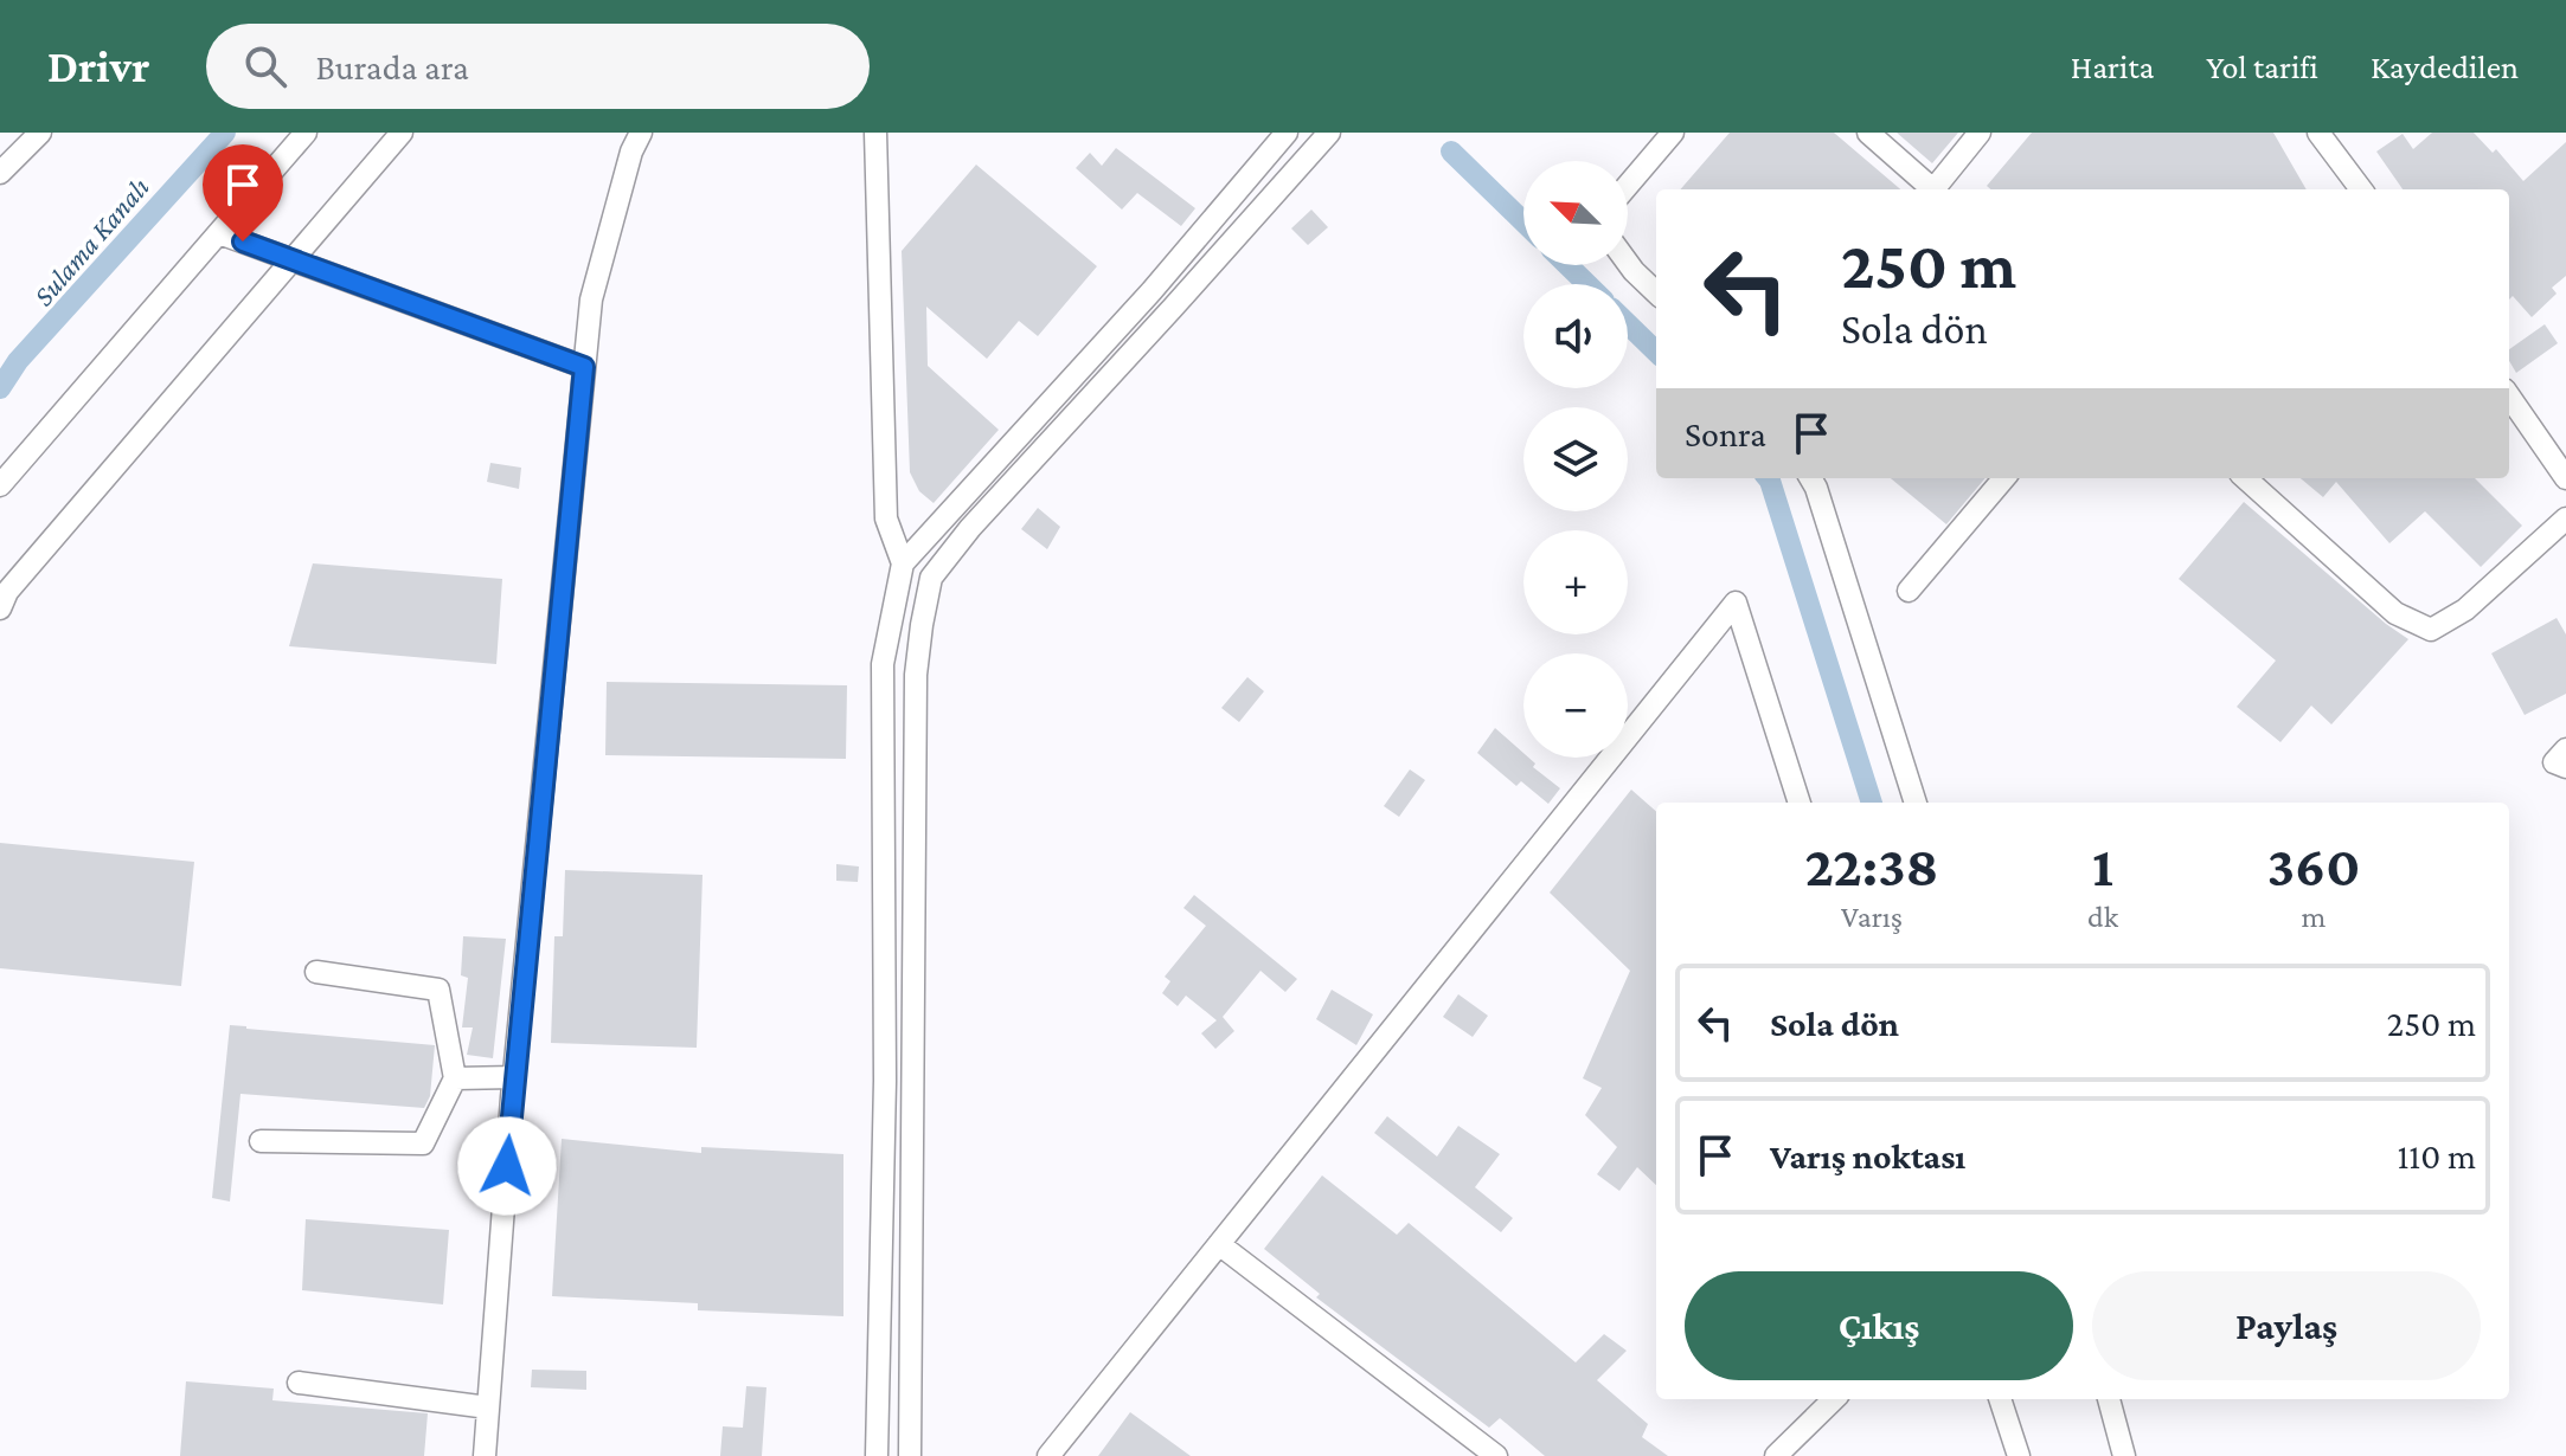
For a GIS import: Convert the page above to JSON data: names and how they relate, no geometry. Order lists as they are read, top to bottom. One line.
{"water":["Sulama Kanalı"],"north":"top left","page":{"header":"Drivr","search":"Burada ara","nav":["Harita","Yol tarifi","Kaydedilen"],"map_buttons":["+","−"],"turn":["250 m","Sola dön"],"then":"Sonra","eta":["22:38","Varış","1","dk","360","m"],"list":[{"name":"Sola dön","value":"250 m"},{"name":"Varış noktası","value":"110 m"}],"buttons":["Çıkış","Paylaş"]}}
